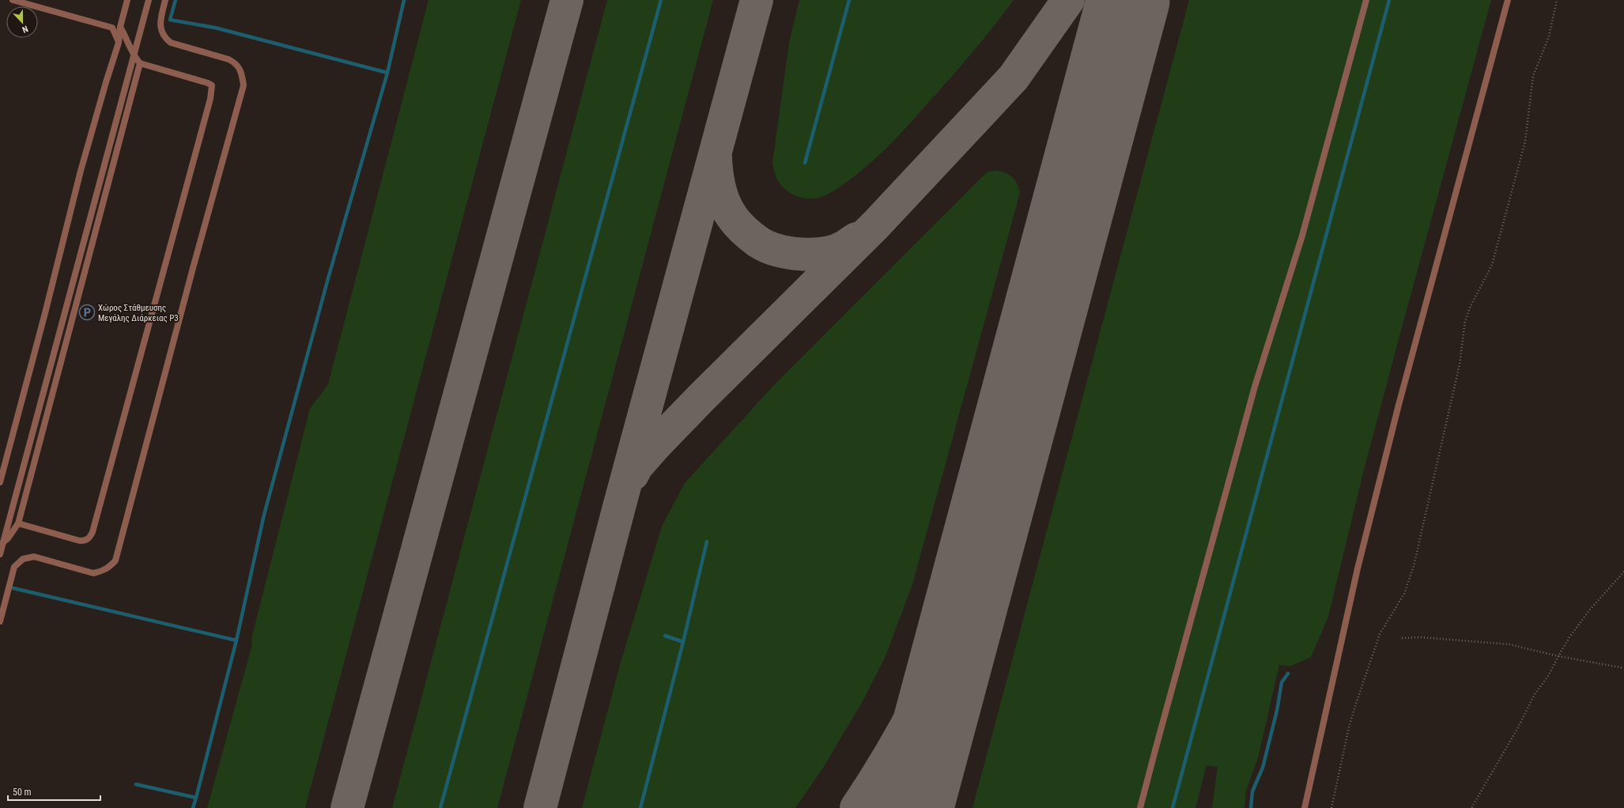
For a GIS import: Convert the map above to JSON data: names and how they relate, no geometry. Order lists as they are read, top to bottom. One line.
{"places":{"parking":["Χώρος Στάθμευσης Μεγάλης Διάρκειας P3"]},"scale_bar":"50 m","north":"bottom"}
